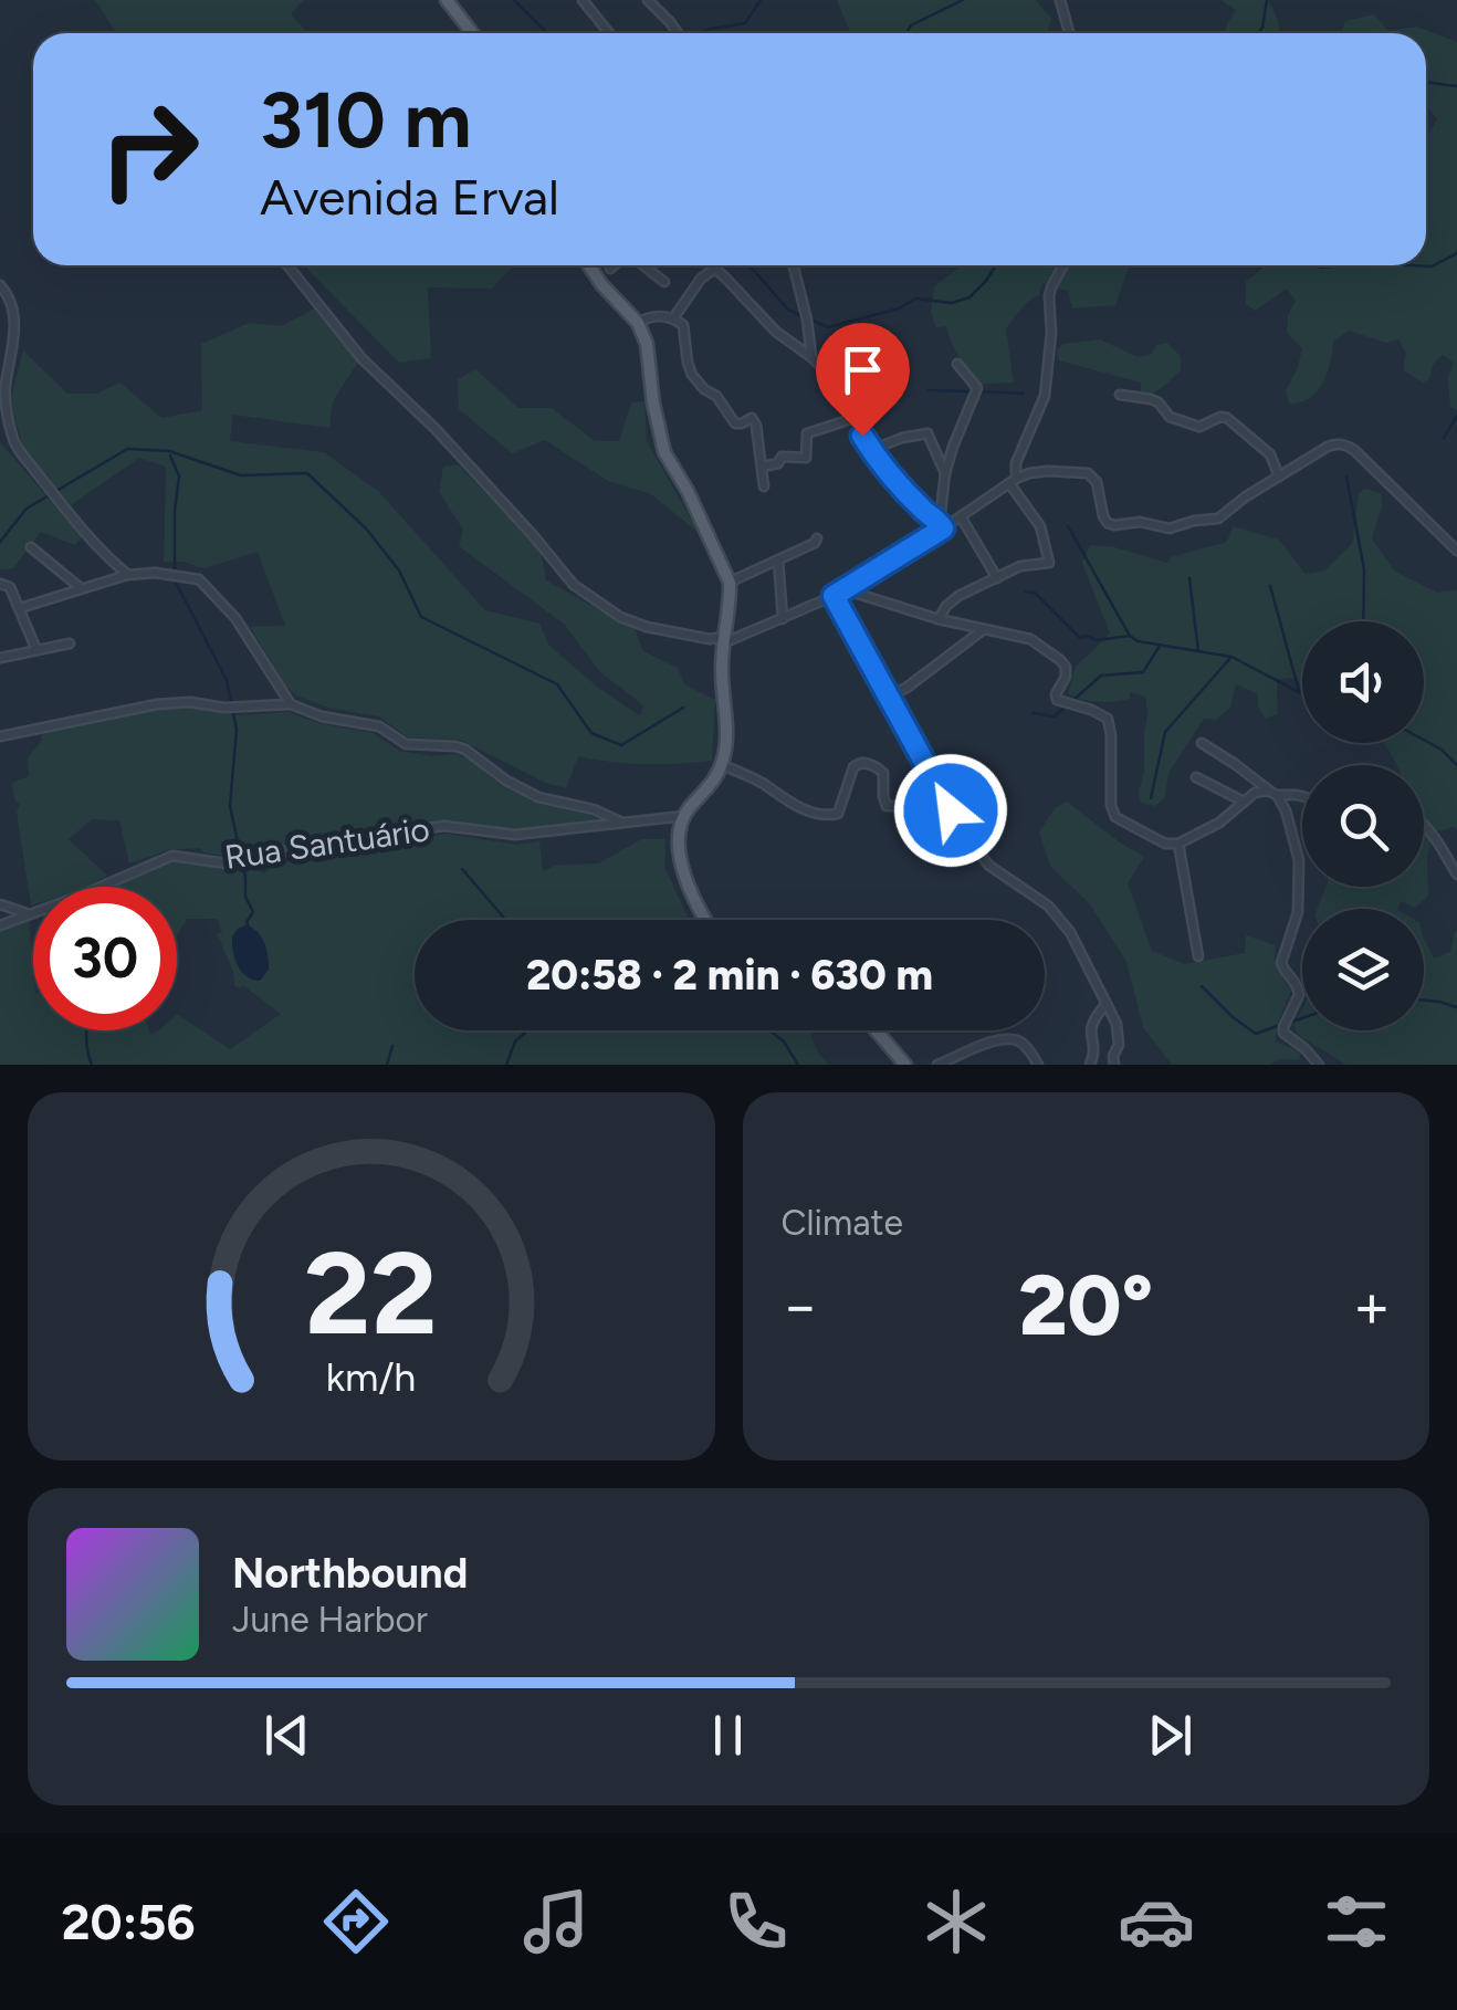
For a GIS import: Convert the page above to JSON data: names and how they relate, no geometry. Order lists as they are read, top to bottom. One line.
{"streets":{"street":["Rua Santuário"]},"page":{"turn":["310 m","Avenida Erval"],"limit":"30","trip":"20:58 · 2 min · 630 m","tile":"Climate","heat":["−","20°","+"],"song":["Northbound","June Harbor"],"tabs":"20:56","gauge":["22","km/h"]}}
